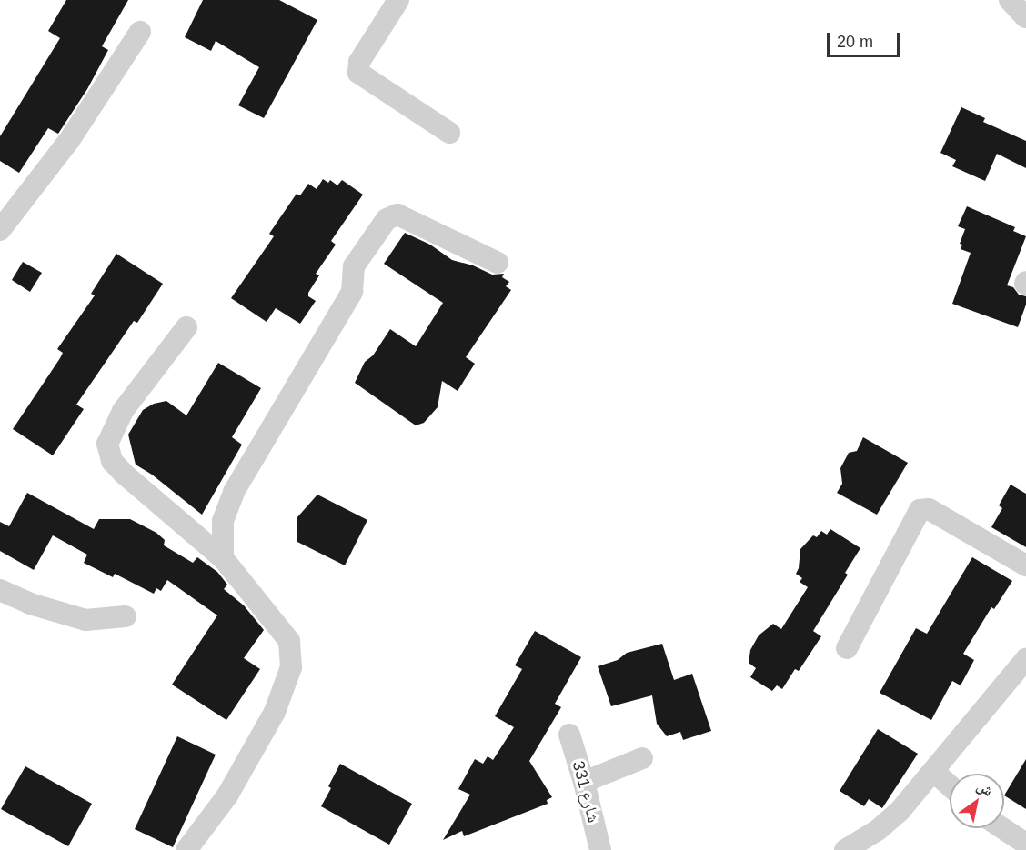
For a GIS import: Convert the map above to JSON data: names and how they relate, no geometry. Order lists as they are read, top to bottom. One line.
{"streets":{"street":["شارع 331"]},"scale_bar":"20 m","north":"top right"}
